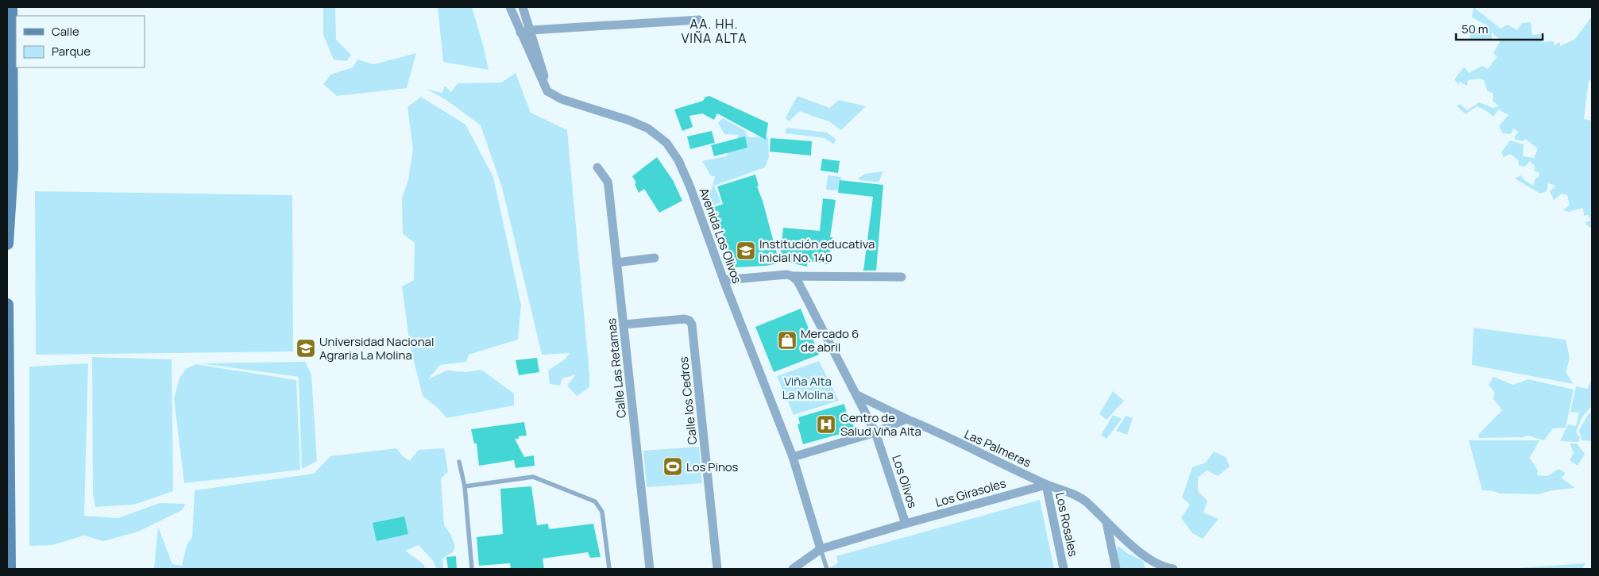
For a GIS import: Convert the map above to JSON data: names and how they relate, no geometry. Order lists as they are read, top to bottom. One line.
{"streets":{"street":["Avenida Los Olivos","Calle Las Retamas","Calle los Cedros","Las Palmeras","Los Olivos","Los Girasoles","Los Rosales"]},"crossings":[["Avenida Los Olivos","Los Girasoles"],["Calle Las Retamas","Calle los Cedros"],["Las Palmeras","Los Olivos"],["Las Palmeras","Los Girasoles"],["Las Palmeras","Los Rosales"],["Los Olivos","Los Girasoles"],["Los Girasoles","Los Rosales"]],"districts":["AA. HH. VIÑA ALTA"],"parks":["Viña Alta La Molina"],"places":{"school or university":["Institución educativa inicial No. 140","Universidad Nacional Agraria La Molina"],"shop":["Mercado 6 de abril"],"hospital":["Centro de Salud Viña Alta"],"sports":["Los Pinos"]},"legend":["Calle","Parque"],"scale_bar":"50 m"}
